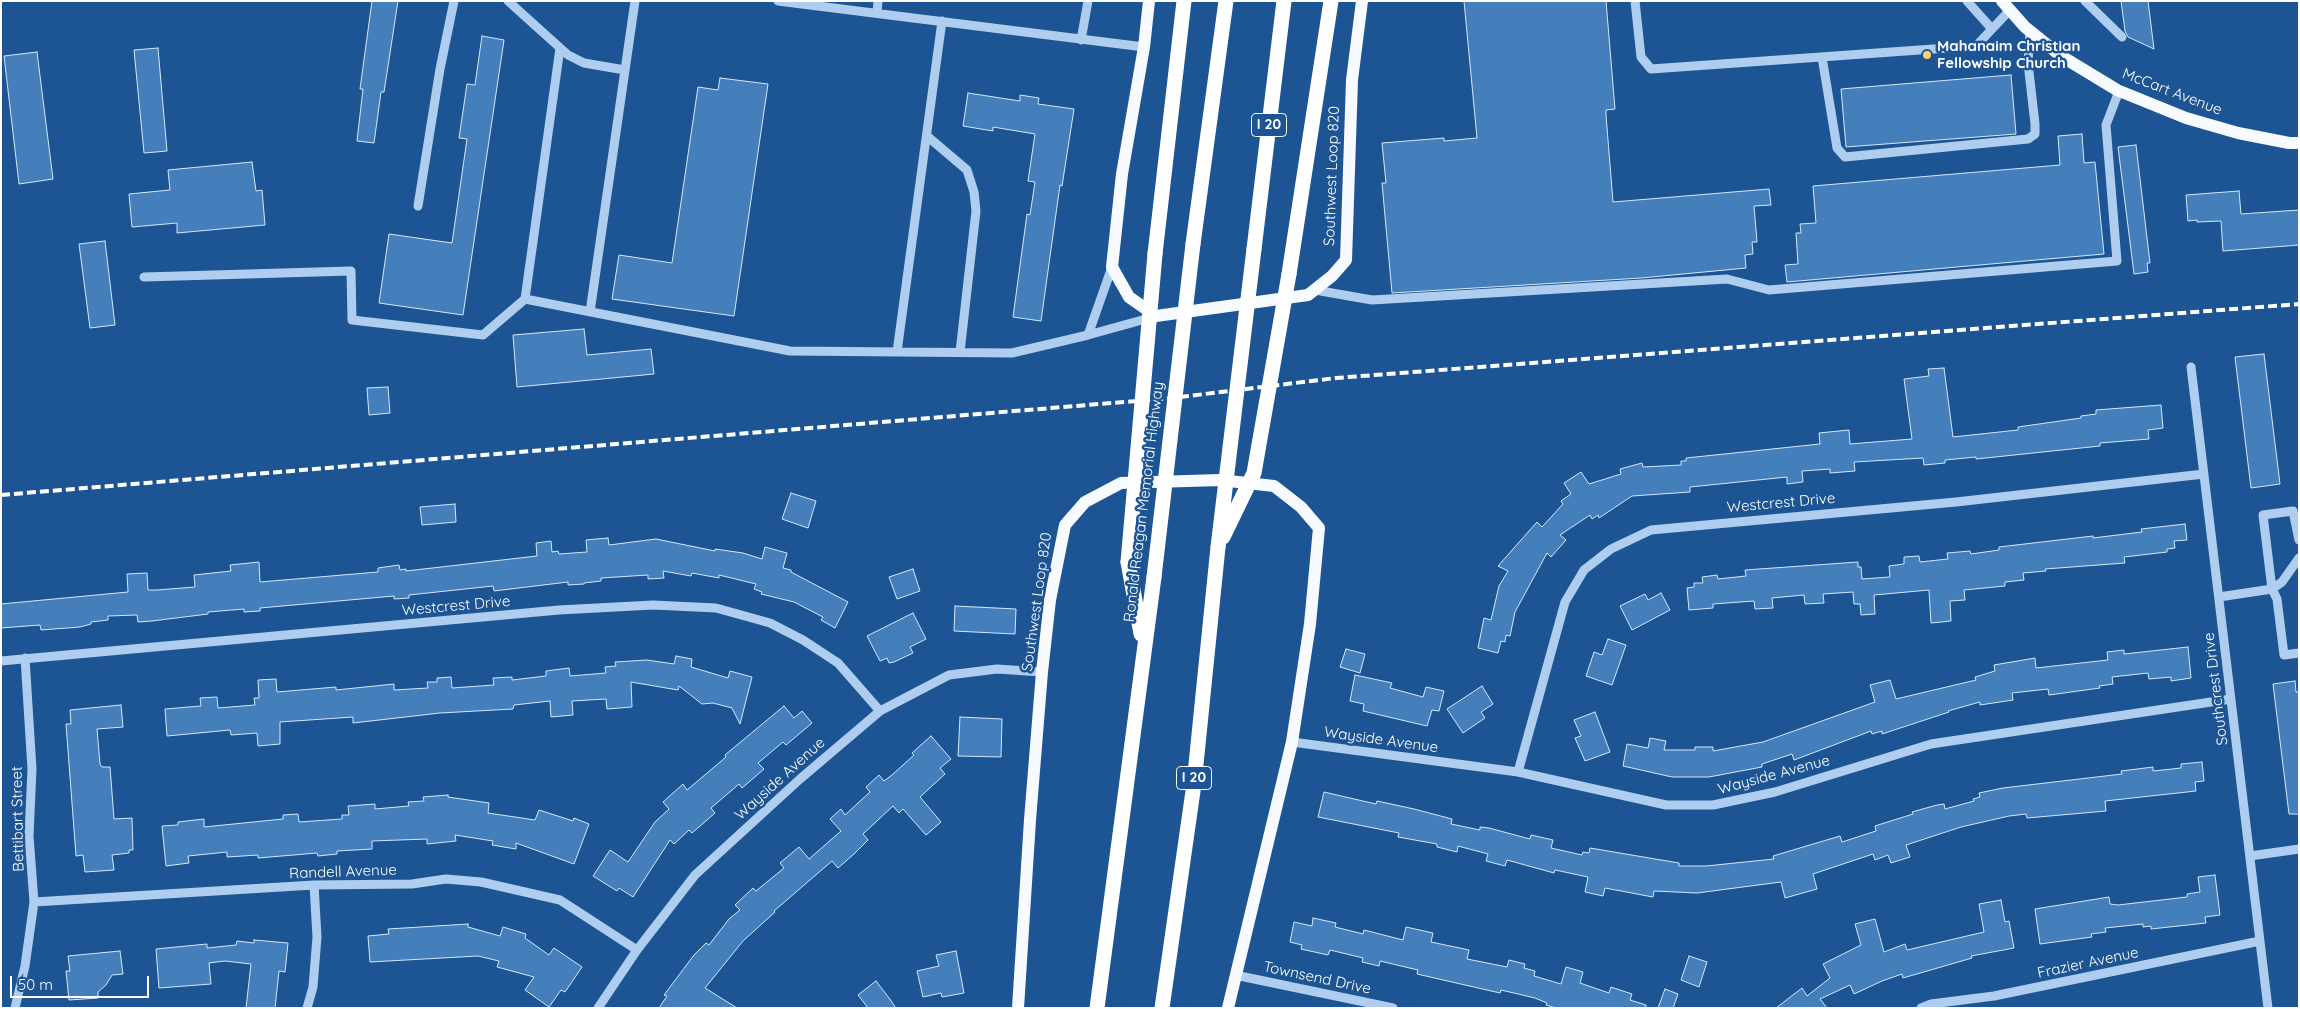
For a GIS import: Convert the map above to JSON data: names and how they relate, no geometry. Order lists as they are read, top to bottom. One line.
{"streets":{"highway":["I 20","Ronald Reagan Memorial Highway"],"main road":["McCart Avenue","Southwest Loop 820"],"street":["Westcrest Drive","Southcrest Drive","Wayside Avenue","Bettibart Street","Randell Avenue","Frazier Avenue","Townsend Drive"]},"crossings":[["Southwest Loop 820","Wayside Avenue"],["Southwest Loop 820","Townsend Drive"],["Westcrest Drive","Southcrest Drive"],["Westcrest Drive","Wayside Avenue"],["Westcrest Drive","Bettibart Street"],["Southcrest Drive","Wayside Avenue"],["Southcrest Drive","Frazier Avenue"],["Wayside Avenue","Randell Avenue"],["Bettibart Street","Randell Avenue"]],"places":["Mahanaim Christian Fellowship Church"],"scale_bar":"50 m"}
